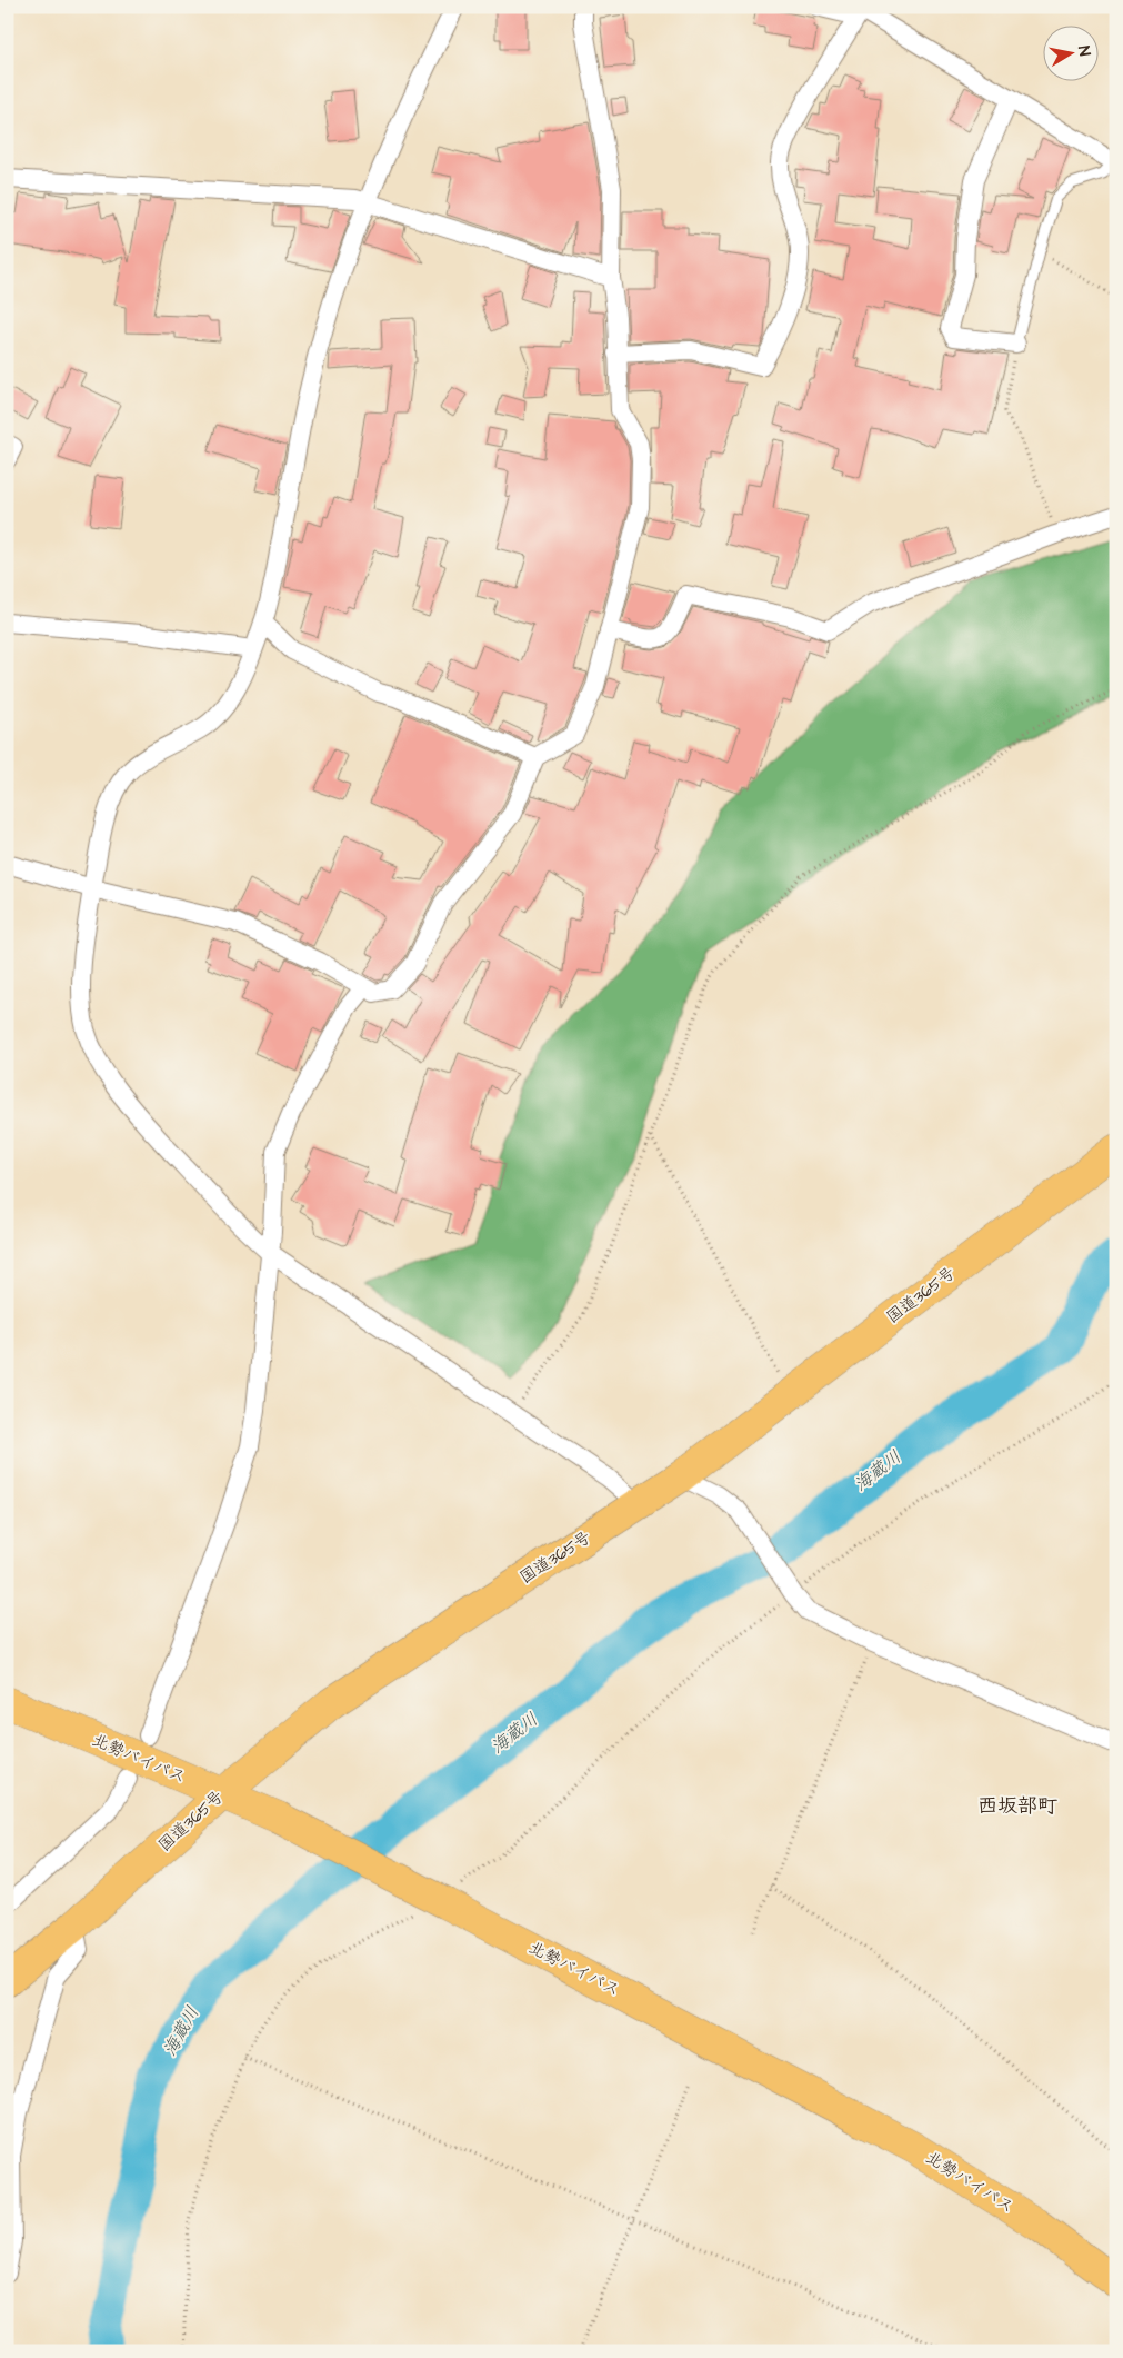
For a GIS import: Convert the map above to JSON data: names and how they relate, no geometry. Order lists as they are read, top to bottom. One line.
{"streets":{"highway":["国道365号","北勢バイパス"]},"crossings":[["国道365号","北勢バイパス"]],"districts":["西坂部町"],"water":["海蔵川"],"north":"right"}
